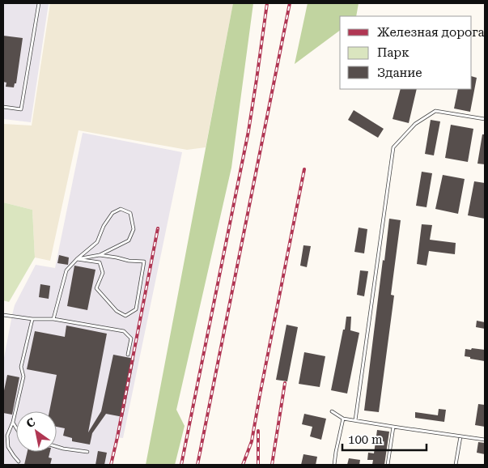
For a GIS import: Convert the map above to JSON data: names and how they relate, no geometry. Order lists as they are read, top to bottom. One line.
{"legend":["Железная дорога","Парк","Здание"],"scale_bar":"100 m","north":"top left"}
